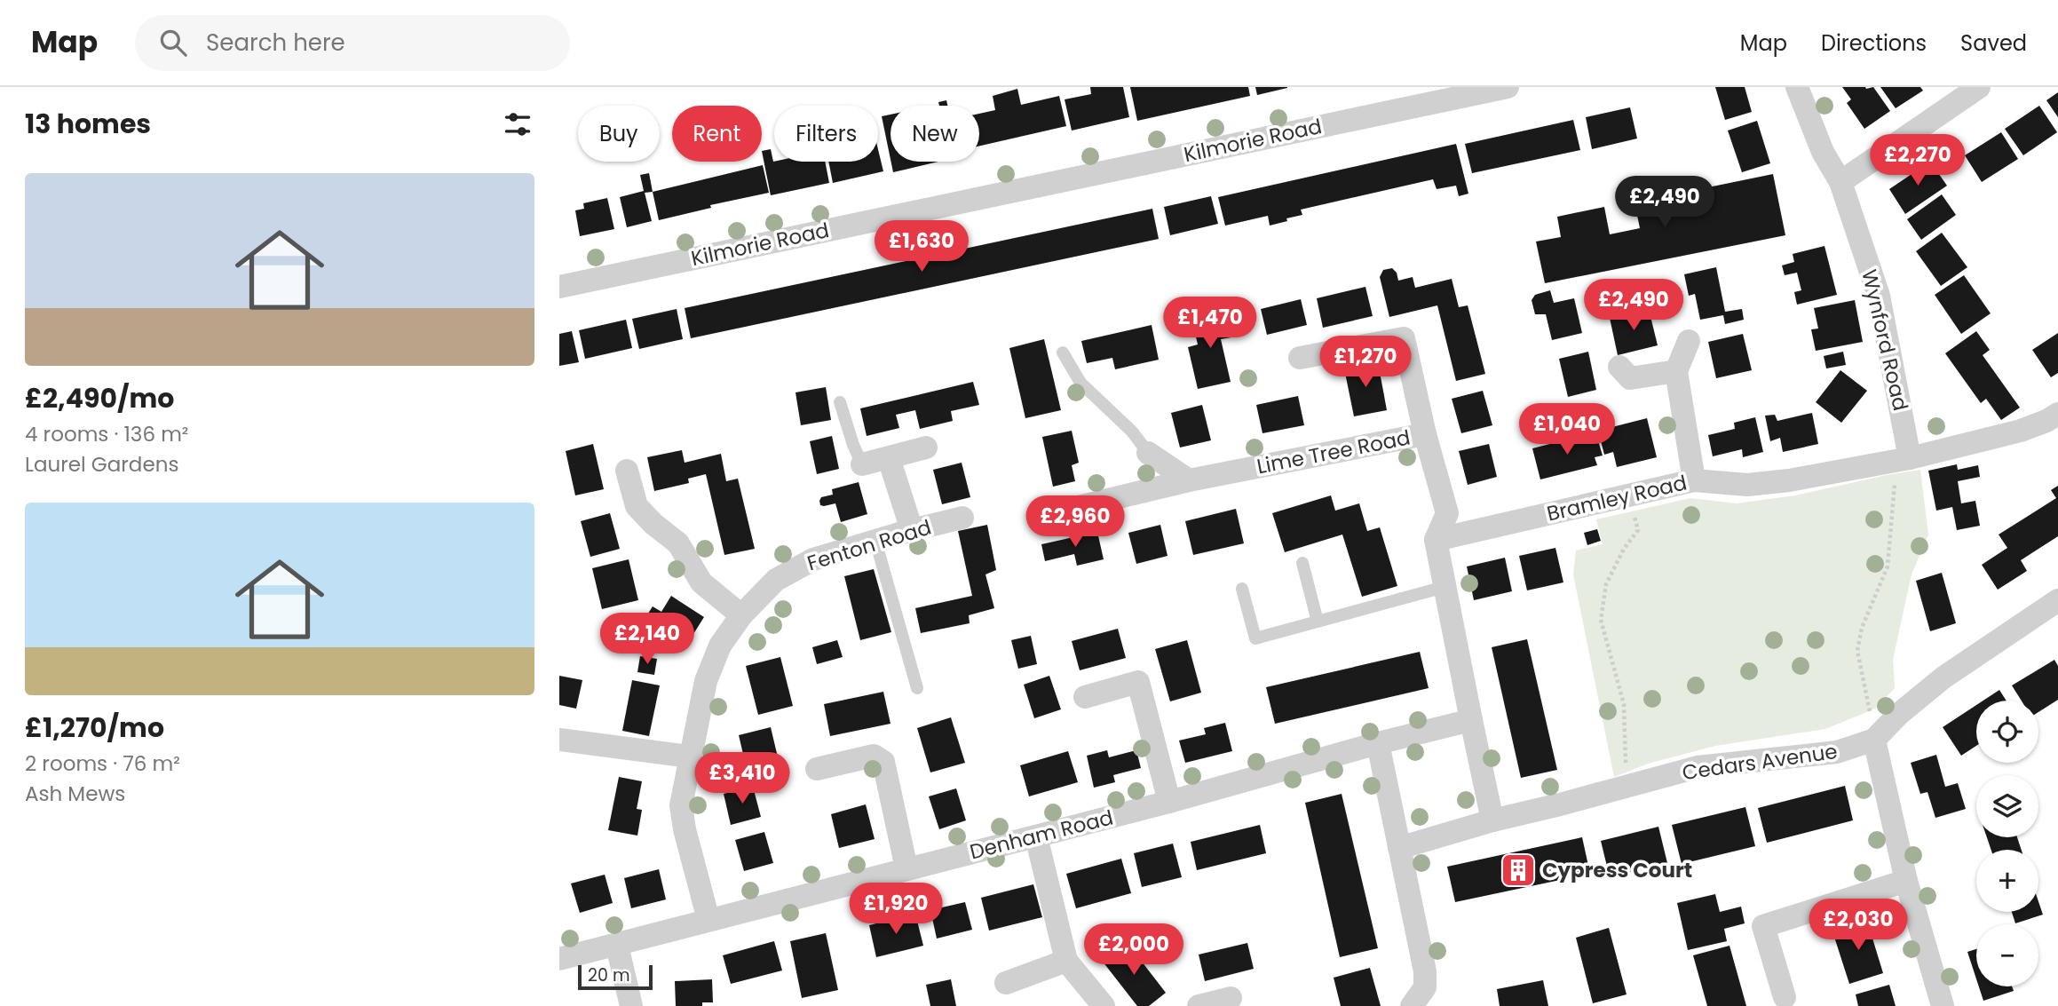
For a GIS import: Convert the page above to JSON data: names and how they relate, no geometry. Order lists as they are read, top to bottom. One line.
{"streets":{"street":["Kilmorie Road","Wynford Road","Lime Tree Road","Bramley Road","Fenton Road","Cedars Avenue","Denham Road"]},"crossings":[["Wynford Road","Bramley Road"],["Lime Tree Road","Bramley Road"],["Fenton Road","Denham Road"]],"places":{"building":["Cypress Court"]},"scale_bar":"20 m","page":{"header":"Map","search":"Search here","nav":["Map","Directions","Saved"],"heading":"13 homes","chip":["Buy","Rent","Filters","New"],"price":["£2,270","£2,490","£1,630","£2,490","£1,470","£1,270","£1,040","£2,960","£2,140","£3,410","£1,920","£2,030","£2,000"],"list":[{"name":"£2,490/mo","note":"4 rooms · 136 m² · Laurel Gardens"},{"name":"£1,270/mo","note":"2 rooms · 76 m² · Ash Mews"}],"map_buttons":["+","−"],"scale":"20 m"}}
